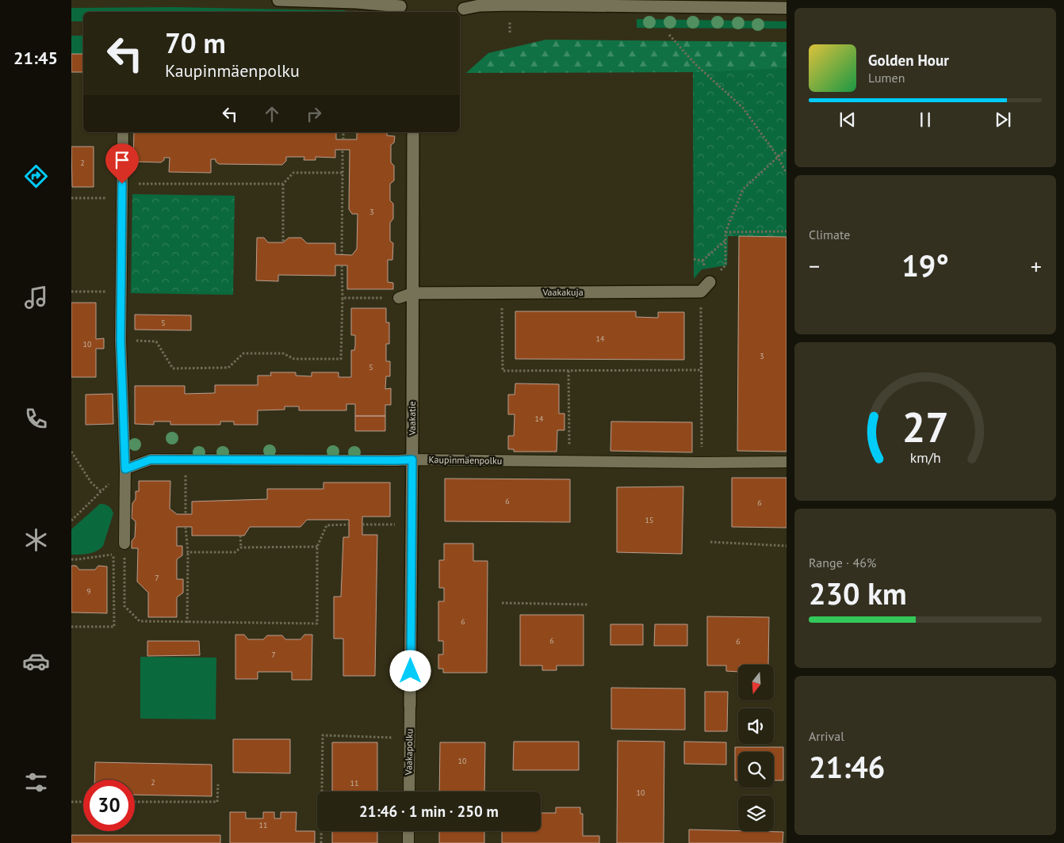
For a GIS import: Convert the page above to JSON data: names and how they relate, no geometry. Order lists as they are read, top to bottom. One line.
{"streets":{"street":["Vaakakuja","Vaakatie"],"lane":["Kaupinmäenpolku","Vaakapolku"]},"crossings":[["Vaakakuja","Vaakatie"],["Vaakatie","Kaupinmäenpolku"],["Vaakatie","Vaakapolku"]],"house_numbers":["2","3","5","14","10","3","5","14","6","6","15","7","9","6","6","6","7","10","2","11","10","11"],"north":"bottom","page":{"tabs":"21:45","turn":["70 m","Kaupinmäenpolku"],"song":["Golden Hour","Lumen"],"tile":["Climate",["Range · 46%","230 km"],["Arrival","21:46"]],"heat":["−","19°","+"],"limit":"30","trip":"21:46 · 1 min · 250 m","gauge":["27","km/h"]}}
